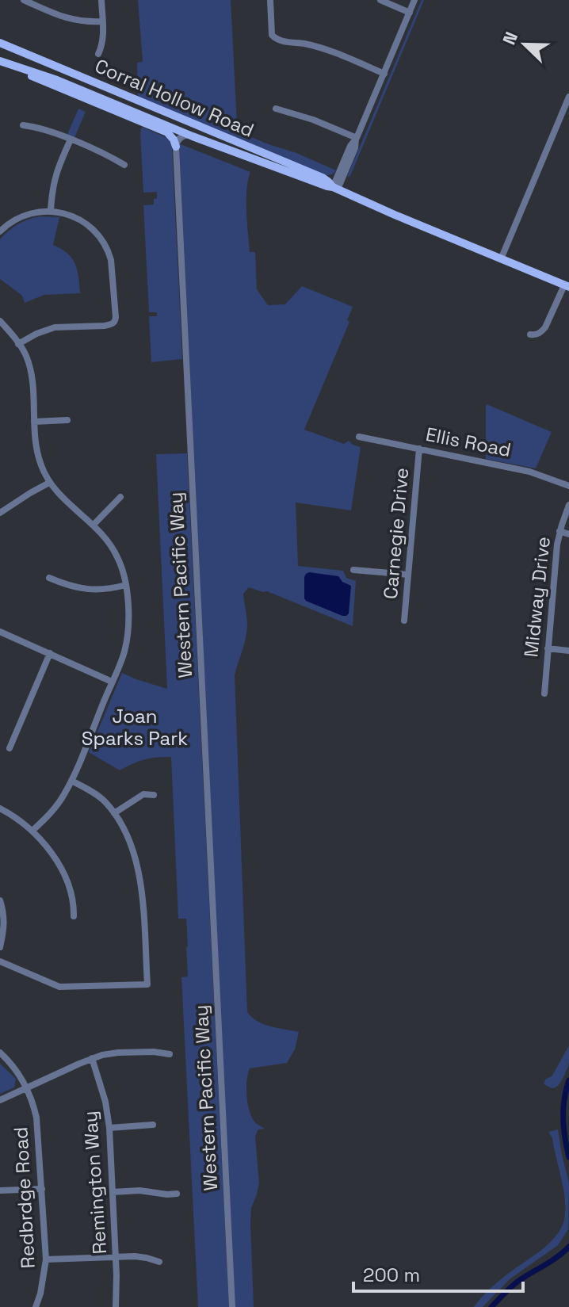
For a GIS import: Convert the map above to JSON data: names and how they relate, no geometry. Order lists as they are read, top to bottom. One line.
{"streets":{"main road":["Corral Hollow Road"],"street":["Ellis Road","Carnegie Drive","Western Pacific Way","Midway Drive","Remington Way","Redbrdge Road"]},"crossings":[["Ellis Road","Carnegie Drive"]],"parks":["Joan Sparks Park"],"scale_bar":"200 m","north":"top left"}
